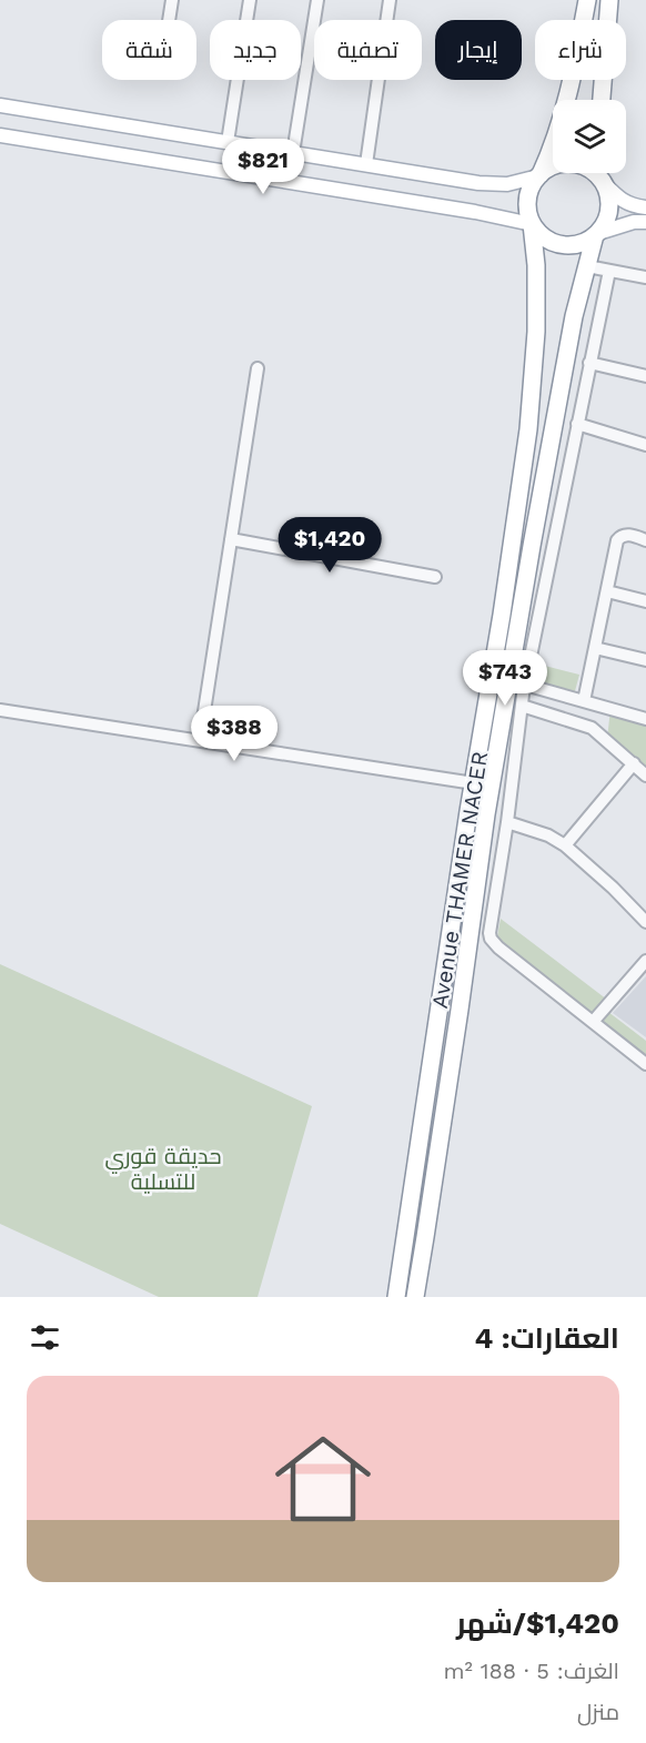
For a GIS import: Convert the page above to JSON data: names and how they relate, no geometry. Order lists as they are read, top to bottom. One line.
{"streets":{"highway":["Avenue THAMER NACER"]},"parks":["حديقة قوري للتسلية"],"page":{"chip":["شراء","إيجار","تصفية","جديد","شقة"],"price":["$821","$1,420","$743","$388"],"heading":"العقارات: 4","list":[{"name":"$1,420/شهر","note":"الغرف: 5 · 188 m² · منزل"}]}}
